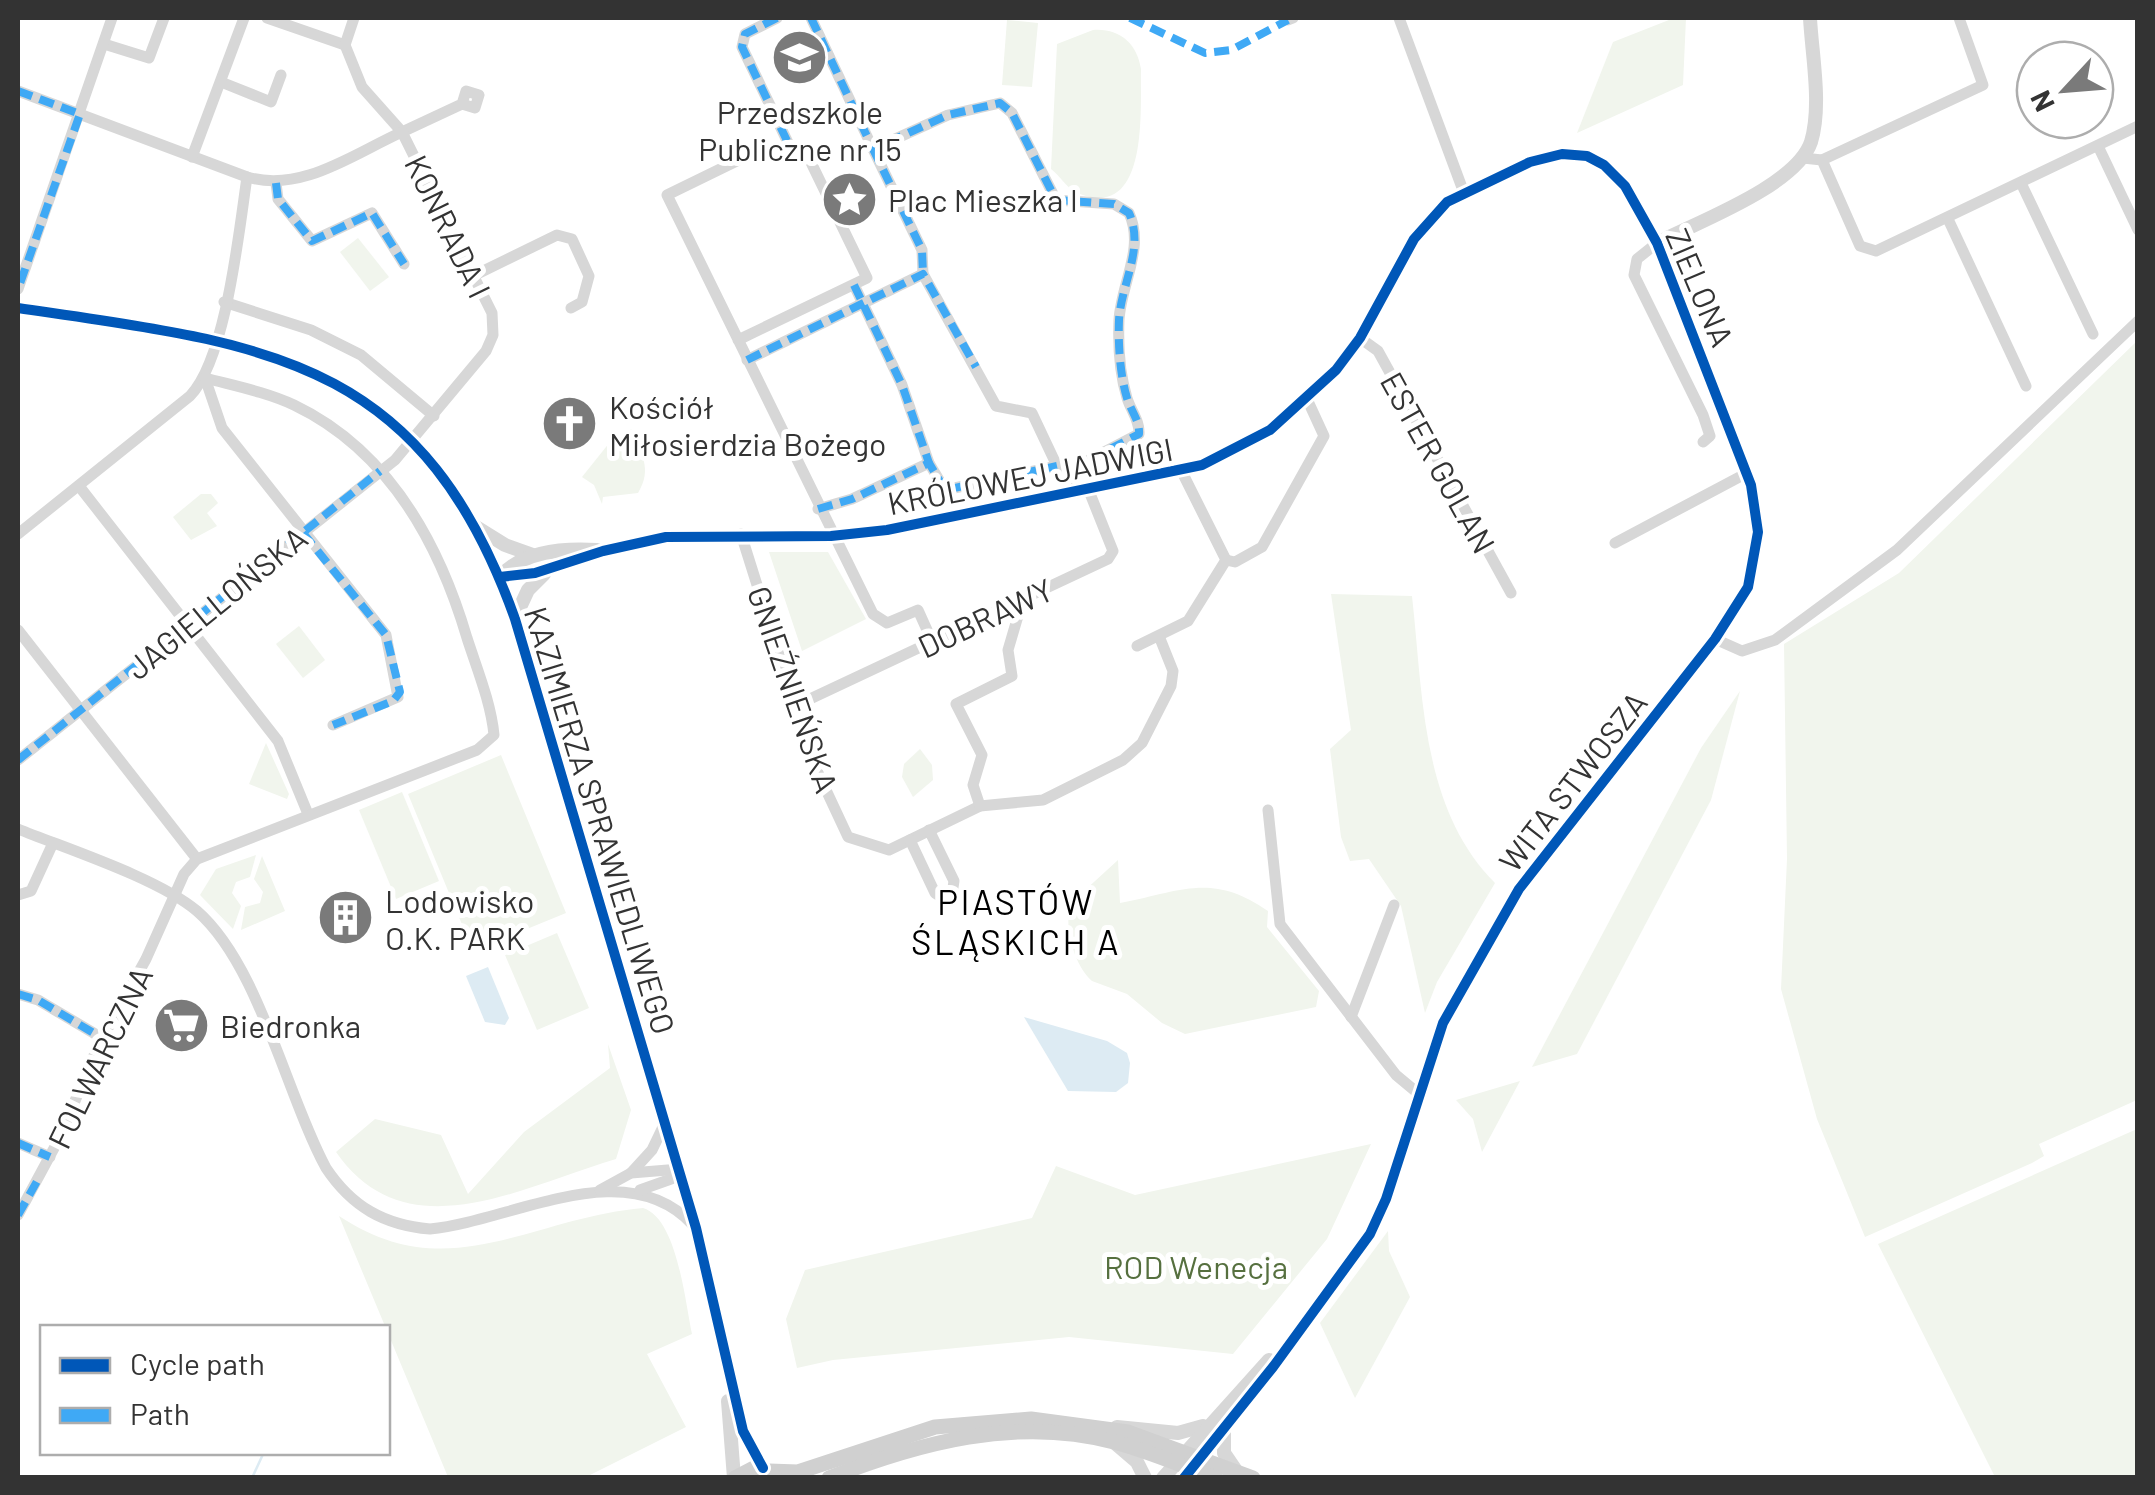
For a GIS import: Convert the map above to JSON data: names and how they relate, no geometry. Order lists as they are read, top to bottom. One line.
{"streets":{"street":["KONRADA I","ZIELONA","ESTER GOLAN","KRÓLOWEJ JADWIGI","JAGIELLOŃSKA","DOBRAWY","GNIEŹNIEŃSKA","WITA STWOSZA","KAZIMIERZA SPRAWIEDLIWEGO","FOLWARCZNA"]},"crossings":[["KONRADA I","JAGIELLOŃSKA"],["KONRADA I","KAZIMIERZA SPRAWIEDLIWEGO"],["ZIELONA","ESTER GOLAN"],["ZIELONA","KRÓLOWEJ JADWIGI"],["ZIELONA","WITA STWOSZA"],["ESTER GOLAN","KRÓLOWEJ JADWIGI"],["KRÓLOWEJ JADWIGI","DOBRAWY"],["KRÓLOWEJ JADWIGI","GNIEŹNIEŃSKA"],["KRÓLOWEJ JADWIGI","KAZIMIERZA SPRAWIEDLIWEGO"],["JAGIELLOŃSKA","KAZIMIERZA SPRAWIEDLIWEGO"],["DOBRAWY","GNIEŹNIEŃSKA"]],"districts":["PIASTÓW ŚLĄSKICH A"],"parks":["ROD Wenecja"],"places":{"school or university":["Przedszkole Publiczne nr 15"],"place":["Plac Mieszka I"],"church":["Kościół Miłosierdzia Bożego"],"building":["Lodowisko O.K. PARK"],"supermarket":["Biedronka"]},"legend":["Cycle path","Path"],"north":"bottom left"}
